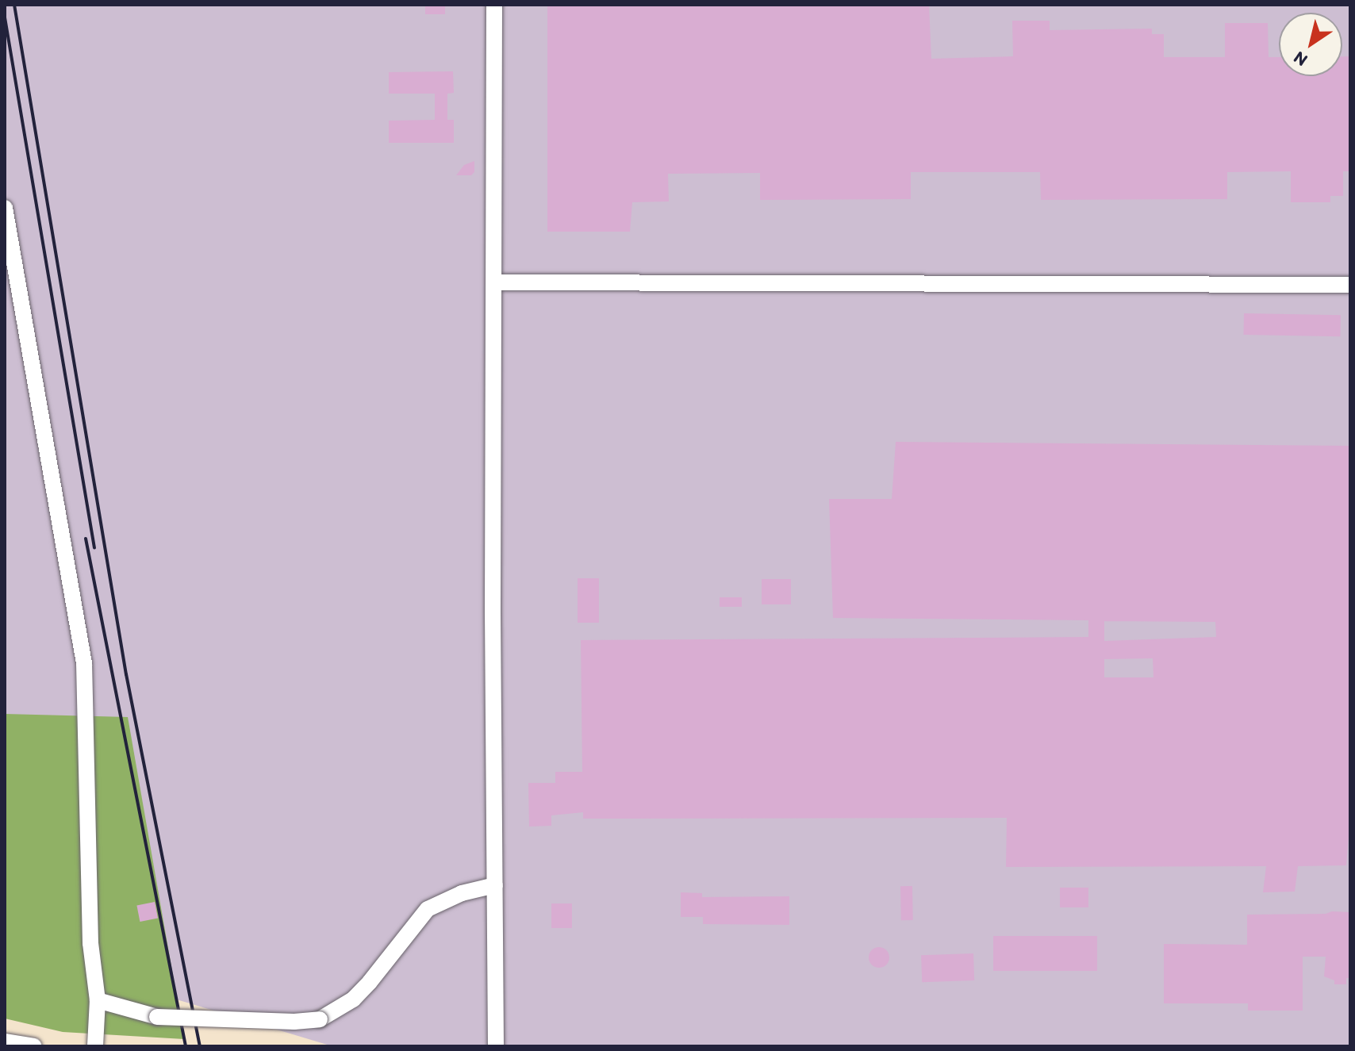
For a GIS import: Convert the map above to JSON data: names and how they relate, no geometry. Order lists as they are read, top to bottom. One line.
{"north":"bottom left"}
